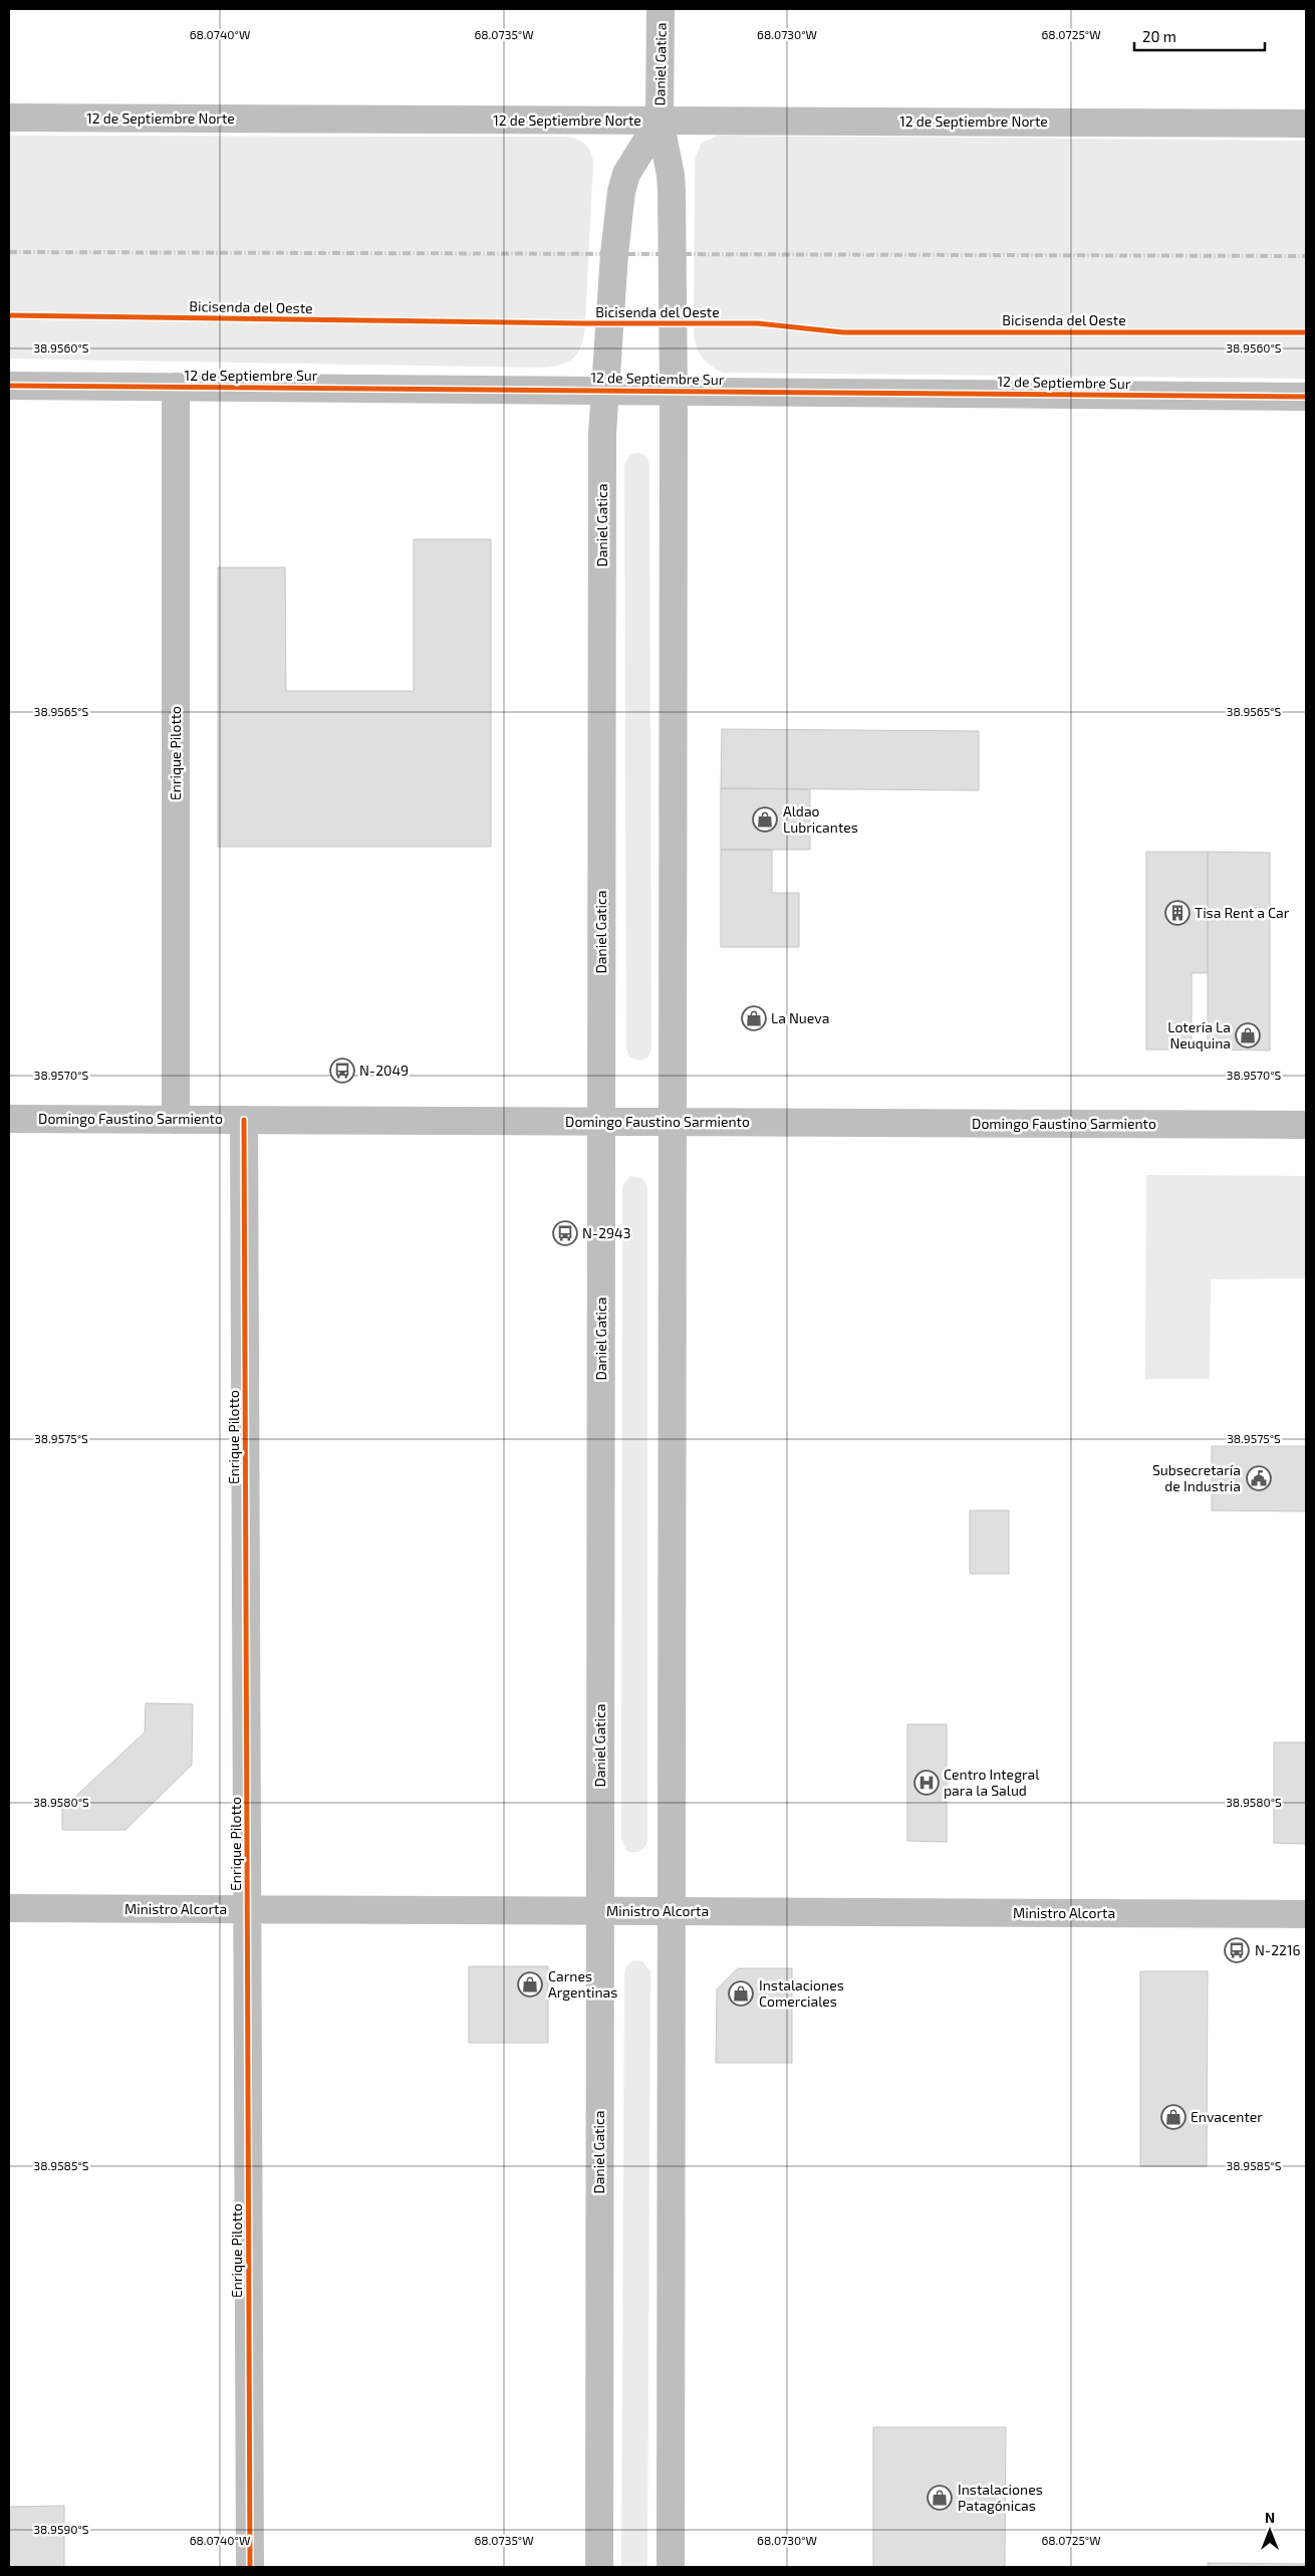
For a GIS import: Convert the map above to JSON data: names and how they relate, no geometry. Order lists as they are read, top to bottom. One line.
{"streets":{"main road":["Daniel Gatica","12 de Septiembre Norte","12 de Septiembre Sur","Enrique Pilotto","Domingo Faustino Sarmiento","Ministro Alcorta"],"cycle path":["Bicisenda del Oeste"]},"crossings":[["Daniel Gatica","12 de Septiembre Norte"],["Daniel Gatica","12 de Septiembre Sur"],["Daniel Gatica","Domingo Faustino Sarmiento"],["Daniel Gatica","Ministro Alcorta"],["12 de Septiembre Sur","Enrique Pilotto"],["Enrique Pilotto","Domingo Faustino Sarmiento"],["Enrique Pilotto","Ministro Alcorta"]],"places":{"shop":["Aldao Lubricantes","La Nueva","Lotería La Neuquina","Carnes Argentinas","Instalaciones Comerciales","Envacenter","Instalaciones Patagónicas"],"building":["Tisa Rent a Car"],"bus stop":["N-2049","N-2943","N-2216"],"public building":["Subsecretaría de Industria"],"hospital":["Centro Integral para la Salud"]},"scale_bar":"20 m","north":"top","coordinates":["68.0740°W","68.0735°W","68.0730°W","68.0725°W","38.9560°S","38.9565°S","38.9570°S","38.9575°S","38.9580°S","38.9585°S","38.9590°S"]}
